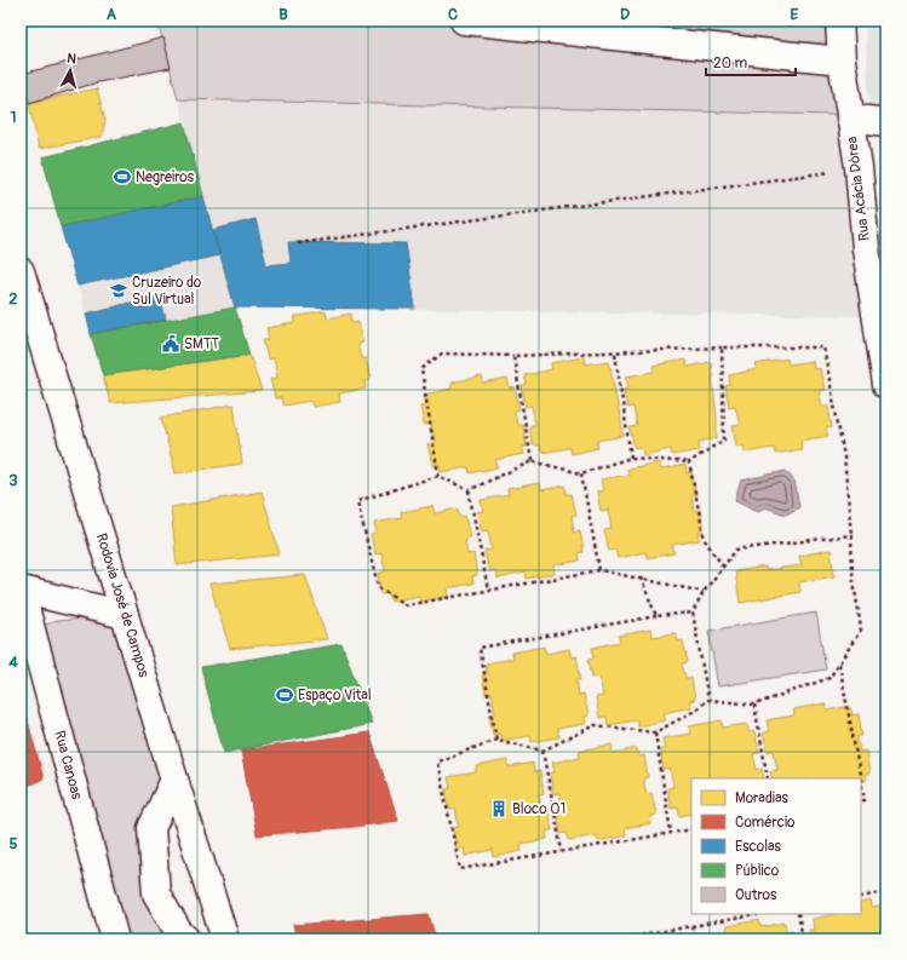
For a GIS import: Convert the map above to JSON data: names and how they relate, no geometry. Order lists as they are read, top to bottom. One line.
{"streets":{"street":["Rua Acácia Dórea","Rodovia José de Campos","Rua Canoas"]},"places":{"sports":["Negreiros","Espaço Vital"],"school or university":["Cruzeiro do Sul Virtual"],"public building":["SMTT"],"building":["Bloco 01"]},"legend":["Moradias","Comércio","Escolas","Público","Outros"],"scale_bar":"20 m","north":"top","grid":{"columns":["A","B","C","D","E"],"rows":["1","2","3","4","5"]}}
